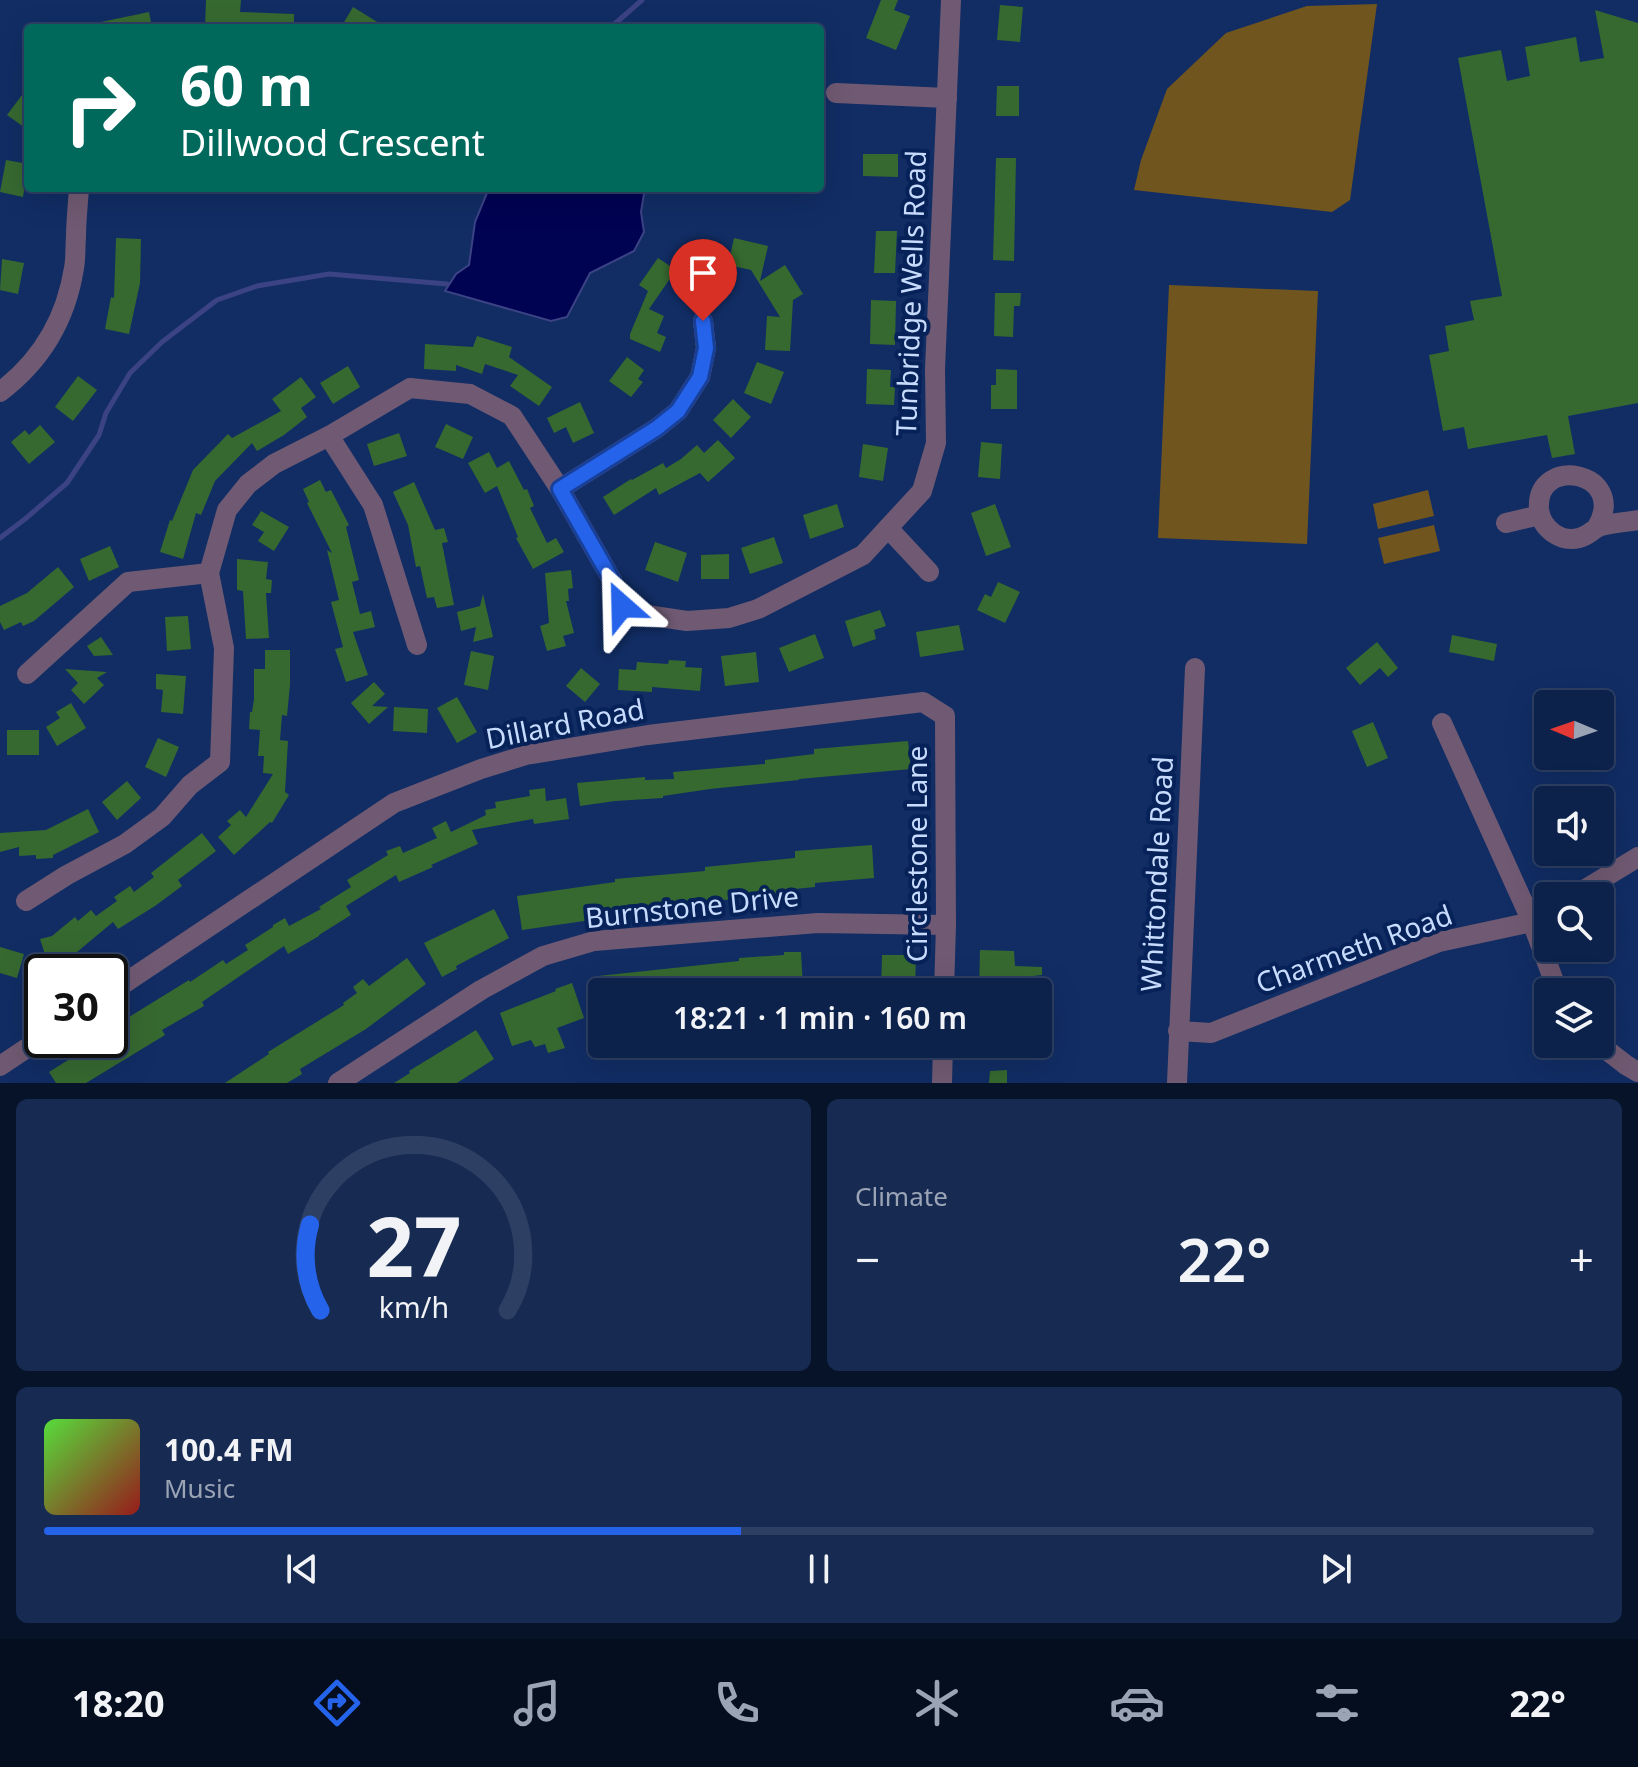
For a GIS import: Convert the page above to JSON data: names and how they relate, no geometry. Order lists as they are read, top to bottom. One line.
{"streets":{"street":["Tunbridge Wells Road","Dillard Road","Circlestone Lane","Whittondale Road","Burnstone Drive","Charmeth Road"]},"crossings":[["Dillard Road","Circlestone Lane"],["Circlestone Lane","Burnstone Drive"],["Whittondale Road","Charmeth Road"]],"north":"left","page":{"turn":["60 m","Dillwood Crescent"],"limit":"30","trip":"18:21 · 1 min · 160 m","tile":"Climate","heat":["−","22°","+"],"song":["100.4 FM","Music"],"tabs":["18:20","22°"],"gauge":["27","km/h"]}}
